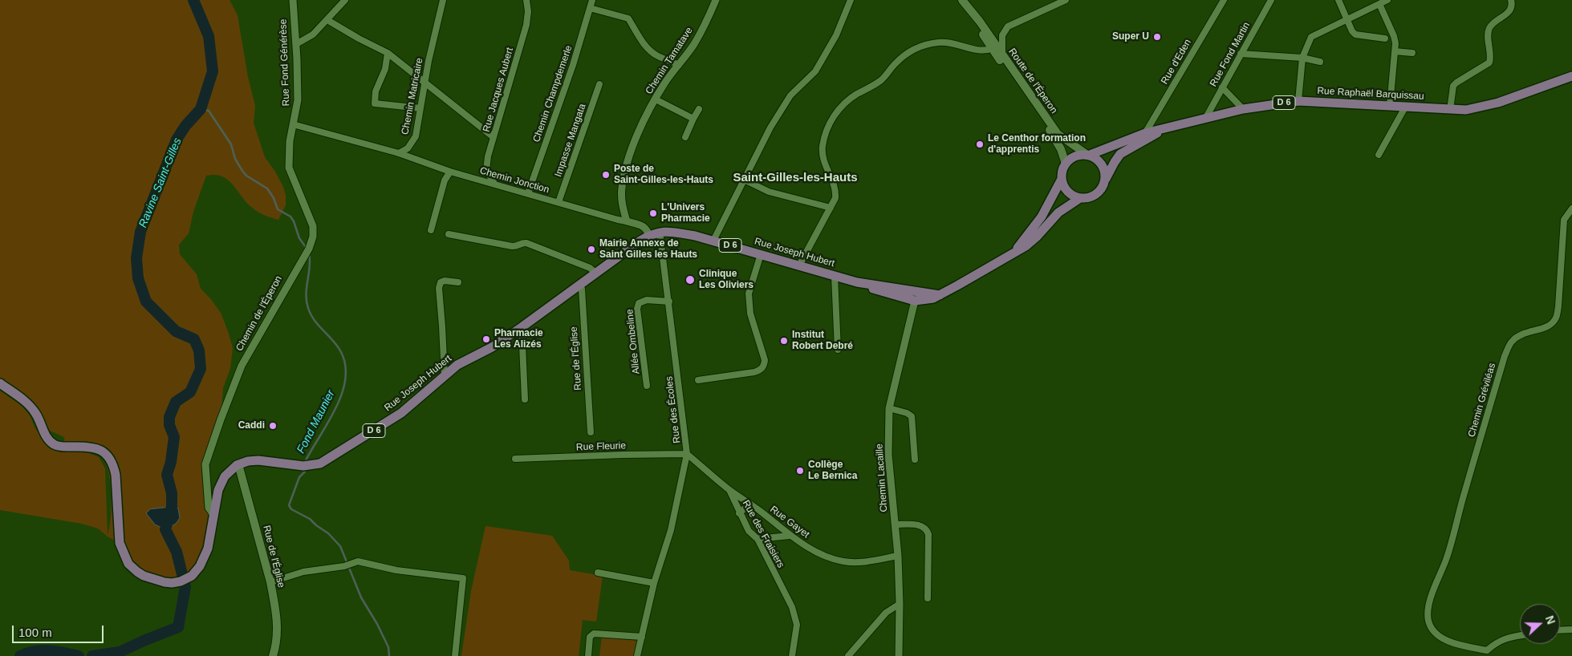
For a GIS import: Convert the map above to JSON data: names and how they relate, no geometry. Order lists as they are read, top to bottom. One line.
{"streets":{"main road":["Route de l'Éperon","Rue Raphaël Barquissau","D 6","Rue Joseph Hubert","Rue de l'Église"],"street":["Rue Fond Martin","Chemin Tamatave","Rue d'Eden","Rue Fond Générèse","Rue Jacques Aubert","Chemin Champdemerle","Chemin Matricaire","Impasse Mangata","Chemin Jonction","Chemin de l'Éperon","Allée Ombeline","Chemin Gréviléas","Rue des Écoles","Rue Fleurie","Chemin Lacaille","Rue Gayet","Rue des Fraisiers"]},"crossings":[["Rue Fond Martin","Rue Raphaël Barquissau"],["Chemin Tamatave","Chemin Jonction"],["Rue d'Eden","Rue Raphaël Barquissau"],["Rue Fond Générèse","Chemin de l'Éperon"],["Route de l'Éperon","Rue Raphaël Barquissau"],["Route de l'Éperon","Rue Joseph Hubert"],["Rue Jacques Aubert","Chemin Jonction"],["Chemin Champdemerle","Chemin Jonction"],["Rue Raphaël Barquissau","Rue Joseph Hubert"],["Chemin Matricaire","Chemin Jonction"],["Impasse Mangata","Chemin Jonction"],["Rue Joseph Hubert","Rue de l'Église"],["Rue Joseph Hubert","Rue des Écoles"],["Rue Joseph Hubert","Chemin Lacaille"],["Allée Ombeline","Rue des Écoles"],["Rue des Écoles","Rue Fleurie"],["Rue des Écoles","Rue Gayet"],["Rue Fleurie","Rue Gayet"],["Chemin Lacaille","Rue Gayet"],["Rue Gayet","Rue des Fraisiers"]],"districts":["Saint-Gilles-les-Hauts"],"water":["Ravine Saint-Gilles","Fond Maunier"],"places":["Super U","Le Centhor formation d'apprentis","Poste de Saint-Gilles-les-Hauts","L'Univers Pharmacie","Mairie Annexe de Saint Gilles les Hauts","Clinique Les Oliviers","Pharmacie Les Alizés","Institut Robert Debré","Caddi","Collège Le Bernica"],"scale_bar":"100 m","north":"right"}
